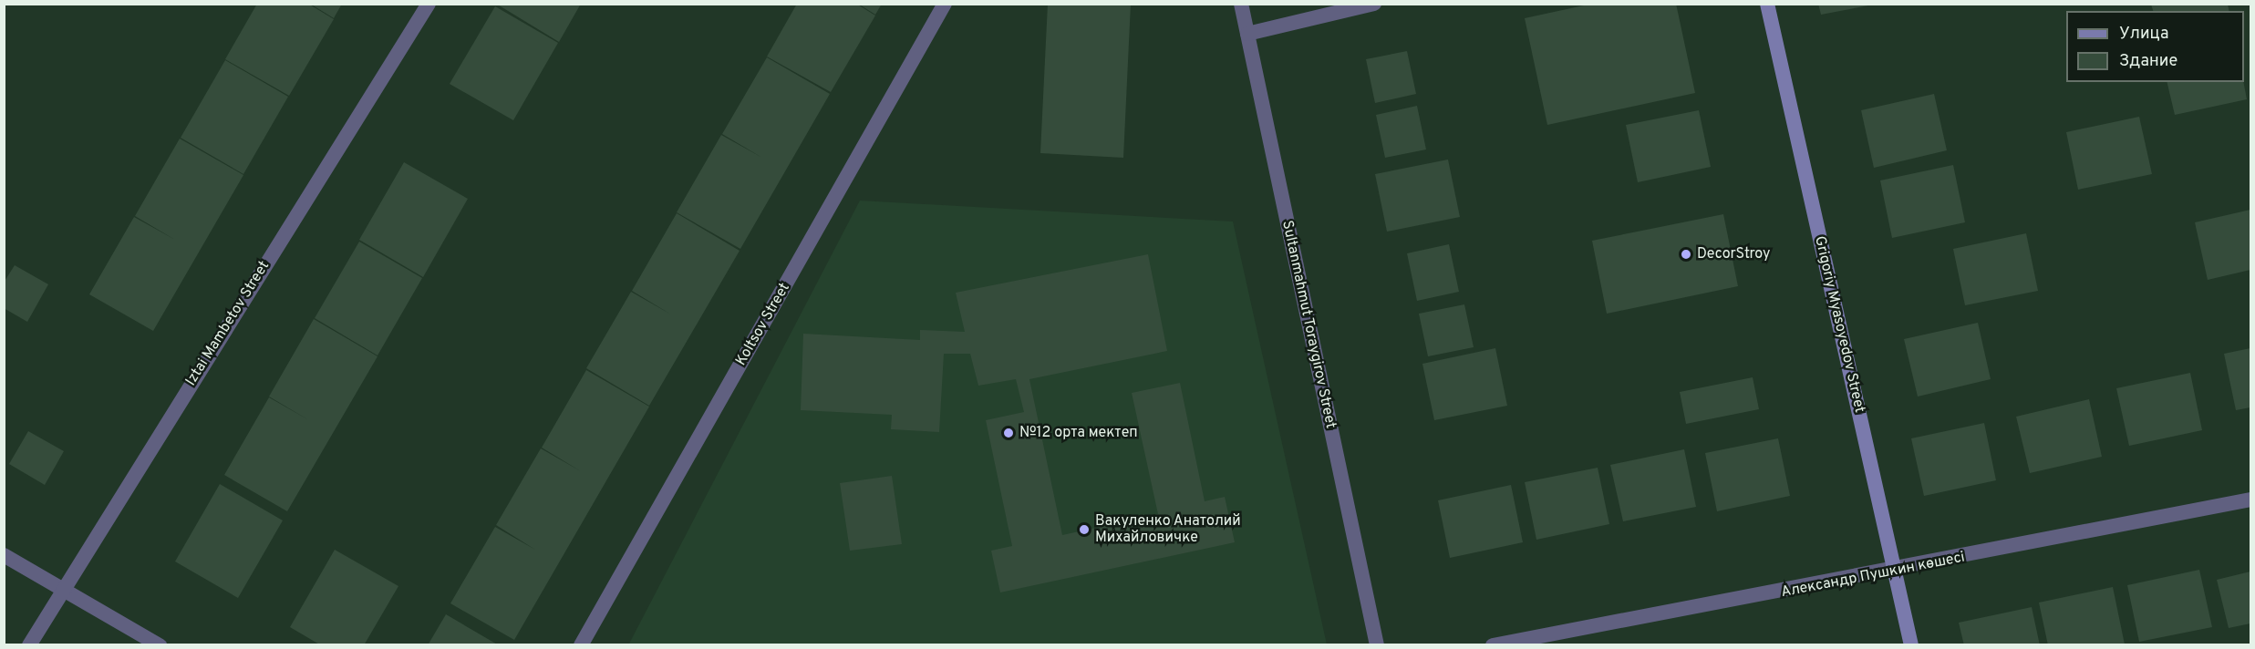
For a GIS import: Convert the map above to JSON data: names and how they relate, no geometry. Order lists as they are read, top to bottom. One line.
{"streets":{"main road":["Grigoriy Myasoyedov Street"],"street":["Iztai Mambetov Street","Koltsov Street","Sultanmahmut Toraygirov Street","Александр Пушкин көшесі"]},"crossings":[["Grigoriy Myasoyedov Street","Александр Пушкин көшесі"]],"places":["DecorStroy","№12 орта мектеп","Вакуленко Анатолий Михайловичке"],"legend":["Улица","Здание"]}
